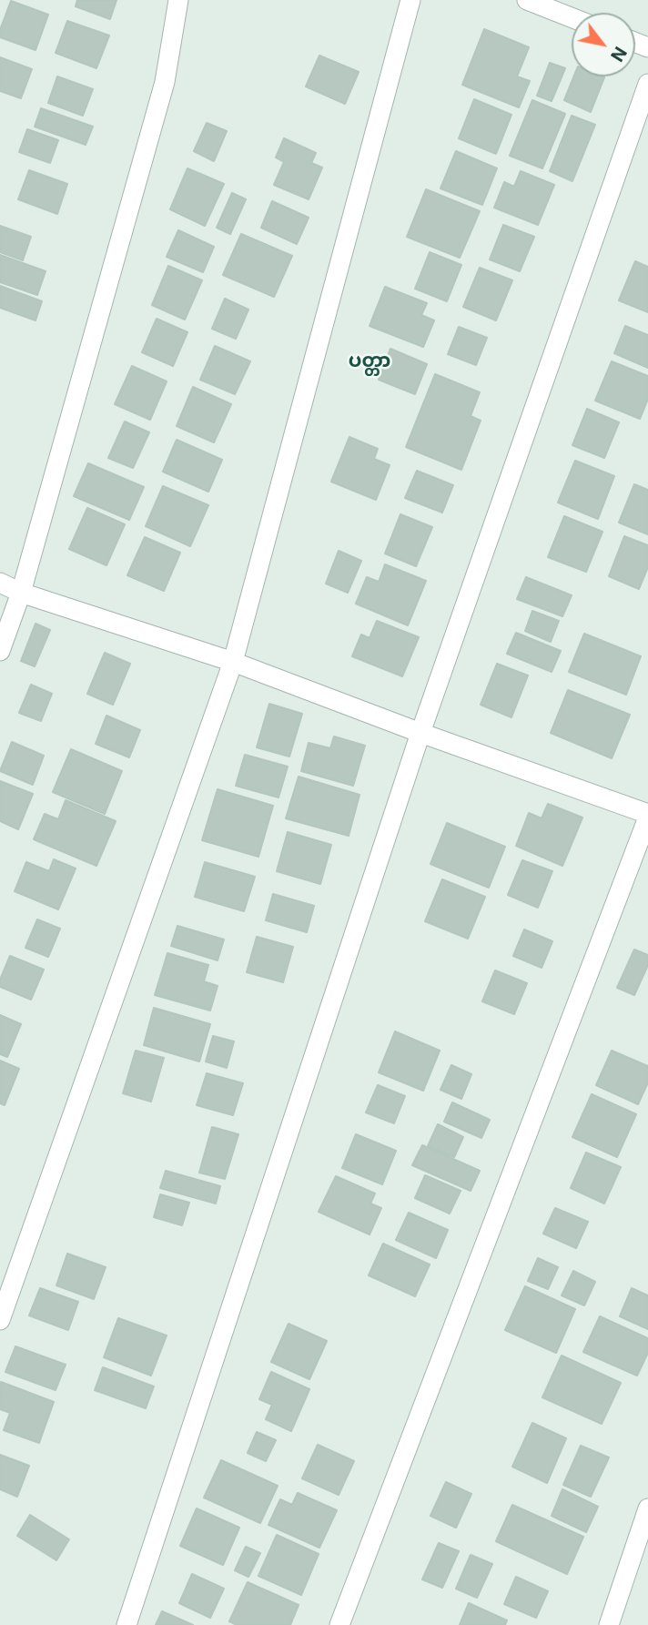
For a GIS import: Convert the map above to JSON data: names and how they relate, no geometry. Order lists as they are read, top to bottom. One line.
{"districts":["ပတ္တာ"],"north":"bottom right"}
